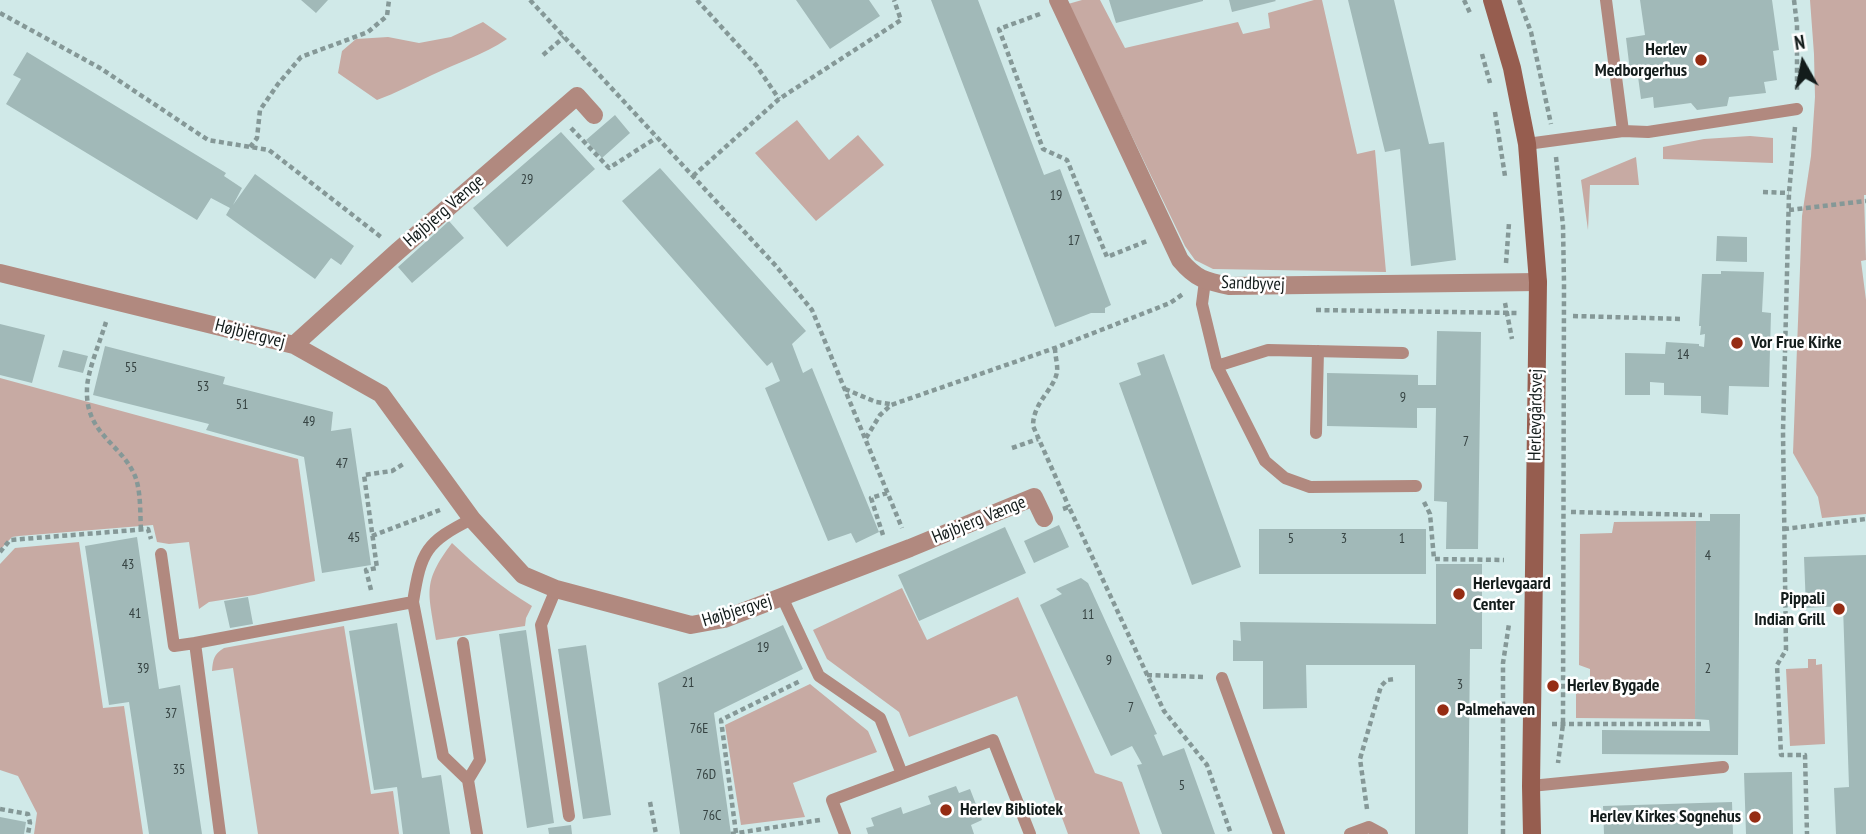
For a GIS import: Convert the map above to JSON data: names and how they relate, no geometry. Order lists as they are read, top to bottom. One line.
{"streets":{"street":["Højbjerg Vænge","Sandbyvej","Højbjergvej","Herlevgårdsvej"]},"crossings":[["Højbjerg Vænge","Højbjergvej"],["Sandbyvej","Herlevgårdsvej"]],"places":["Herlev Medborgerhus","Vor Frue Kirke","Herlevgaard Center","Pippali Indian Grill","Herlev Bygade","Palmehaven","Herlev Bibliotek","Herlev Kirkes Sognehus"],"house_numbers":["29","19","17","14","55","53","9","51","49","7","47","45","5","3","1","4","43","41","11","19","9","39","2","21","3","7","37","76E","35","76D","5","76C"],"north":"top"}
